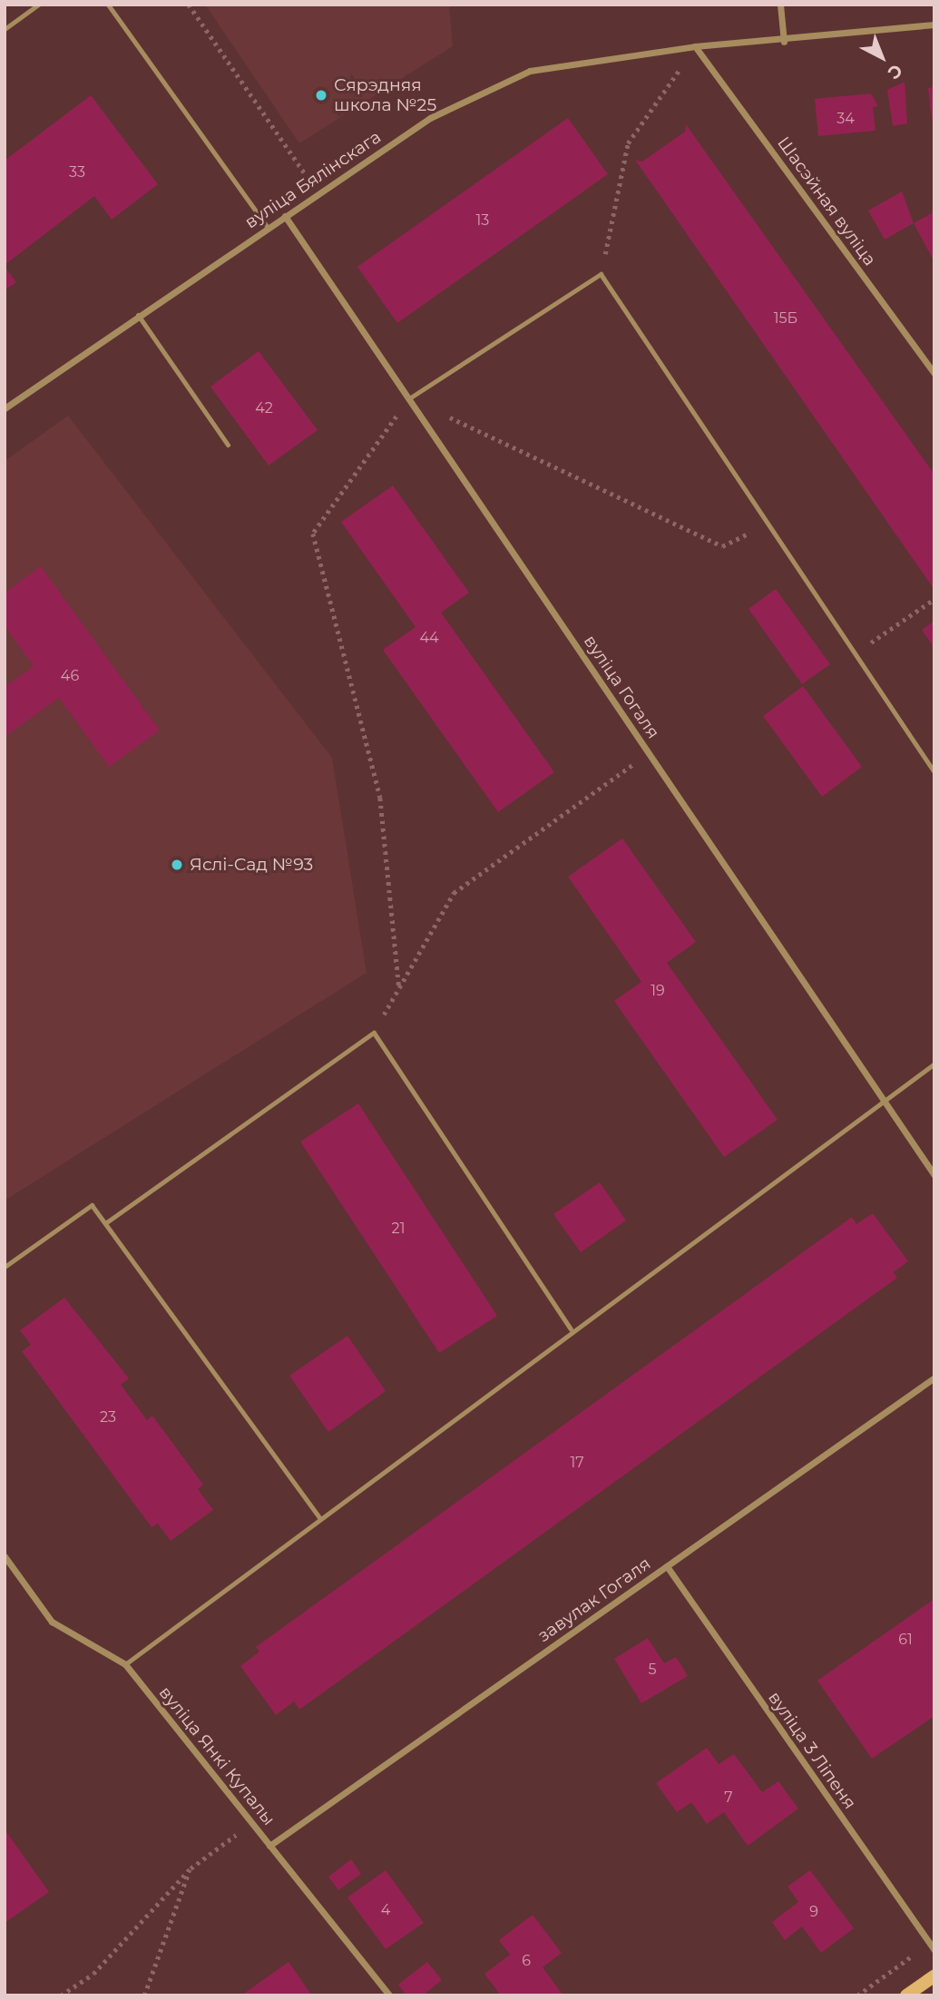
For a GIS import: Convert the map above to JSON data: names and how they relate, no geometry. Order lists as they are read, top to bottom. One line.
{"streets":{"street":["вуліца Бялінскага","Шасэйная вуліца","вуліца Гогаля","завулак Гогаля","вуліца 3 Ліпеня","вуліца Янкі Купалы"]},"crossings":[["вуліца Бялінскага","Шасэйная вуліца"],["вуліца Бялінскага","вуліца Гогаля"],["завулак Гогаля","вуліца 3 Ліпеня"],["завулак Гогаля","вуліца Янкі Купалы"]],"places":["Сярэдняя школа №25","Яслі-Сад №93"],"house_numbers":["34","33","13","15Б","42","44","46","19","21","23","17","61","5","7","4","9","6"],"north":"bottom right"}
